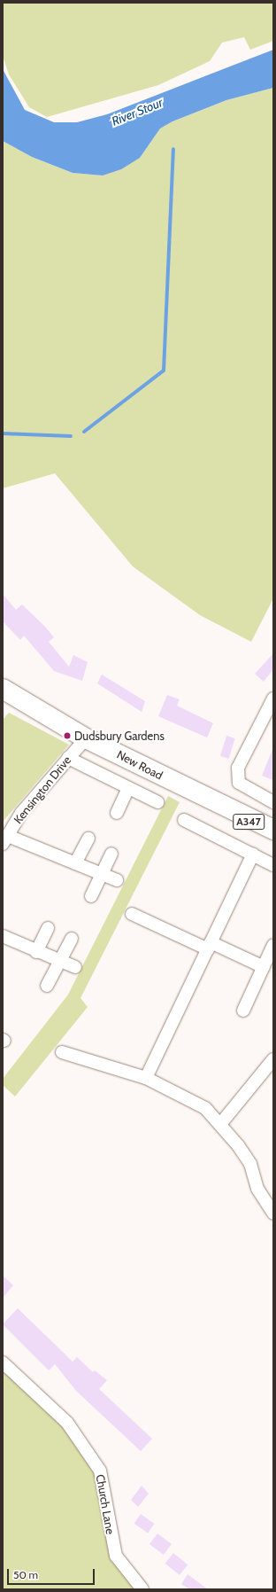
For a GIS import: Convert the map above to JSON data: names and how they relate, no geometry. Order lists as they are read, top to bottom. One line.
{"streets":{"main road":["New Road","A347"],"street":["Kensington Drive","Church Lane"]},"crossings":[["New Road","Kensington Drive"]],"water":["River Stour"],"places":["Dudsbury Gardens"],"scale_bar":"50 m"}
